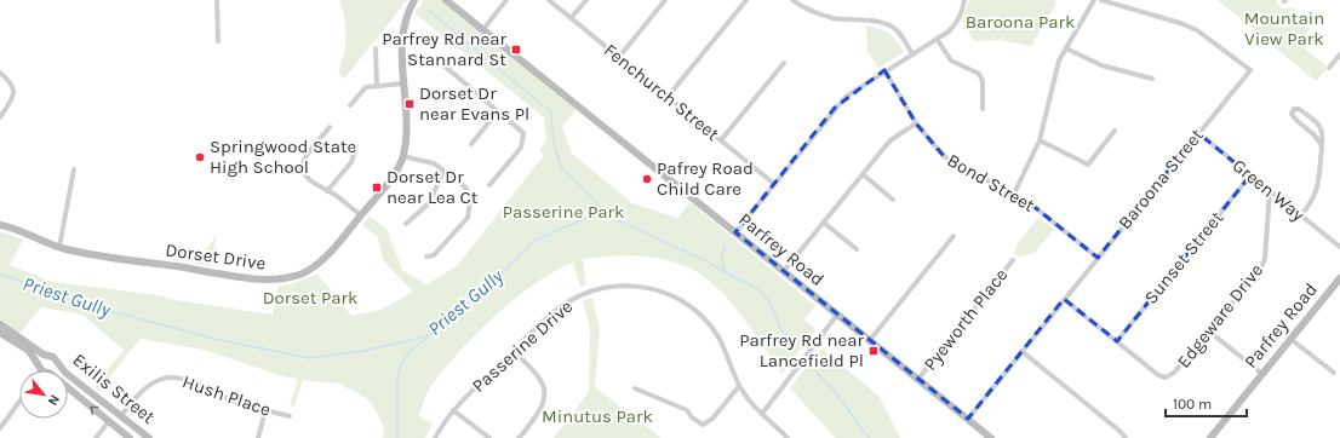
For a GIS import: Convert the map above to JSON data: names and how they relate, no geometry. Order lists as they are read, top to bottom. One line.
{"streets":{"street":["Fenchurch Street","Baroona Street","Bond Street","Green Way","Parfrey Road","Dorset Drive","Sunset Street","Edgeware Drive","Pyeworth Place","Passerine Drive","Exilis Street","Hush Place"]},"crossings":[["Baroona Street","Bond Street"],["Baroona Street","Green Way"],["Baroona Street","Parfrey Road"],["Green Way","Sunset Street"],["Green Way","Edgeware Drive"],["Parfrey Road","Pyeworth Place"],["Sunset Street","Edgeware Drive"],["Exilis Street","Hush Place"]],"water":["Priest Gully"],"parks":["Mountain View Park","Baroona Park","Passerine Park","Dorset Park","Minutus Park"],"places":{"transit":["Parfrey Rd near Stannard St","Dorset Dr near Evans Pl","Dorset Dr near Lea Ct","Parfrey Rd near Lancefield Pl"],"other":["Springwood State High School","Pafrey Road Child Care"]},"scale_bar":"100 m","north":"bottom right"}
